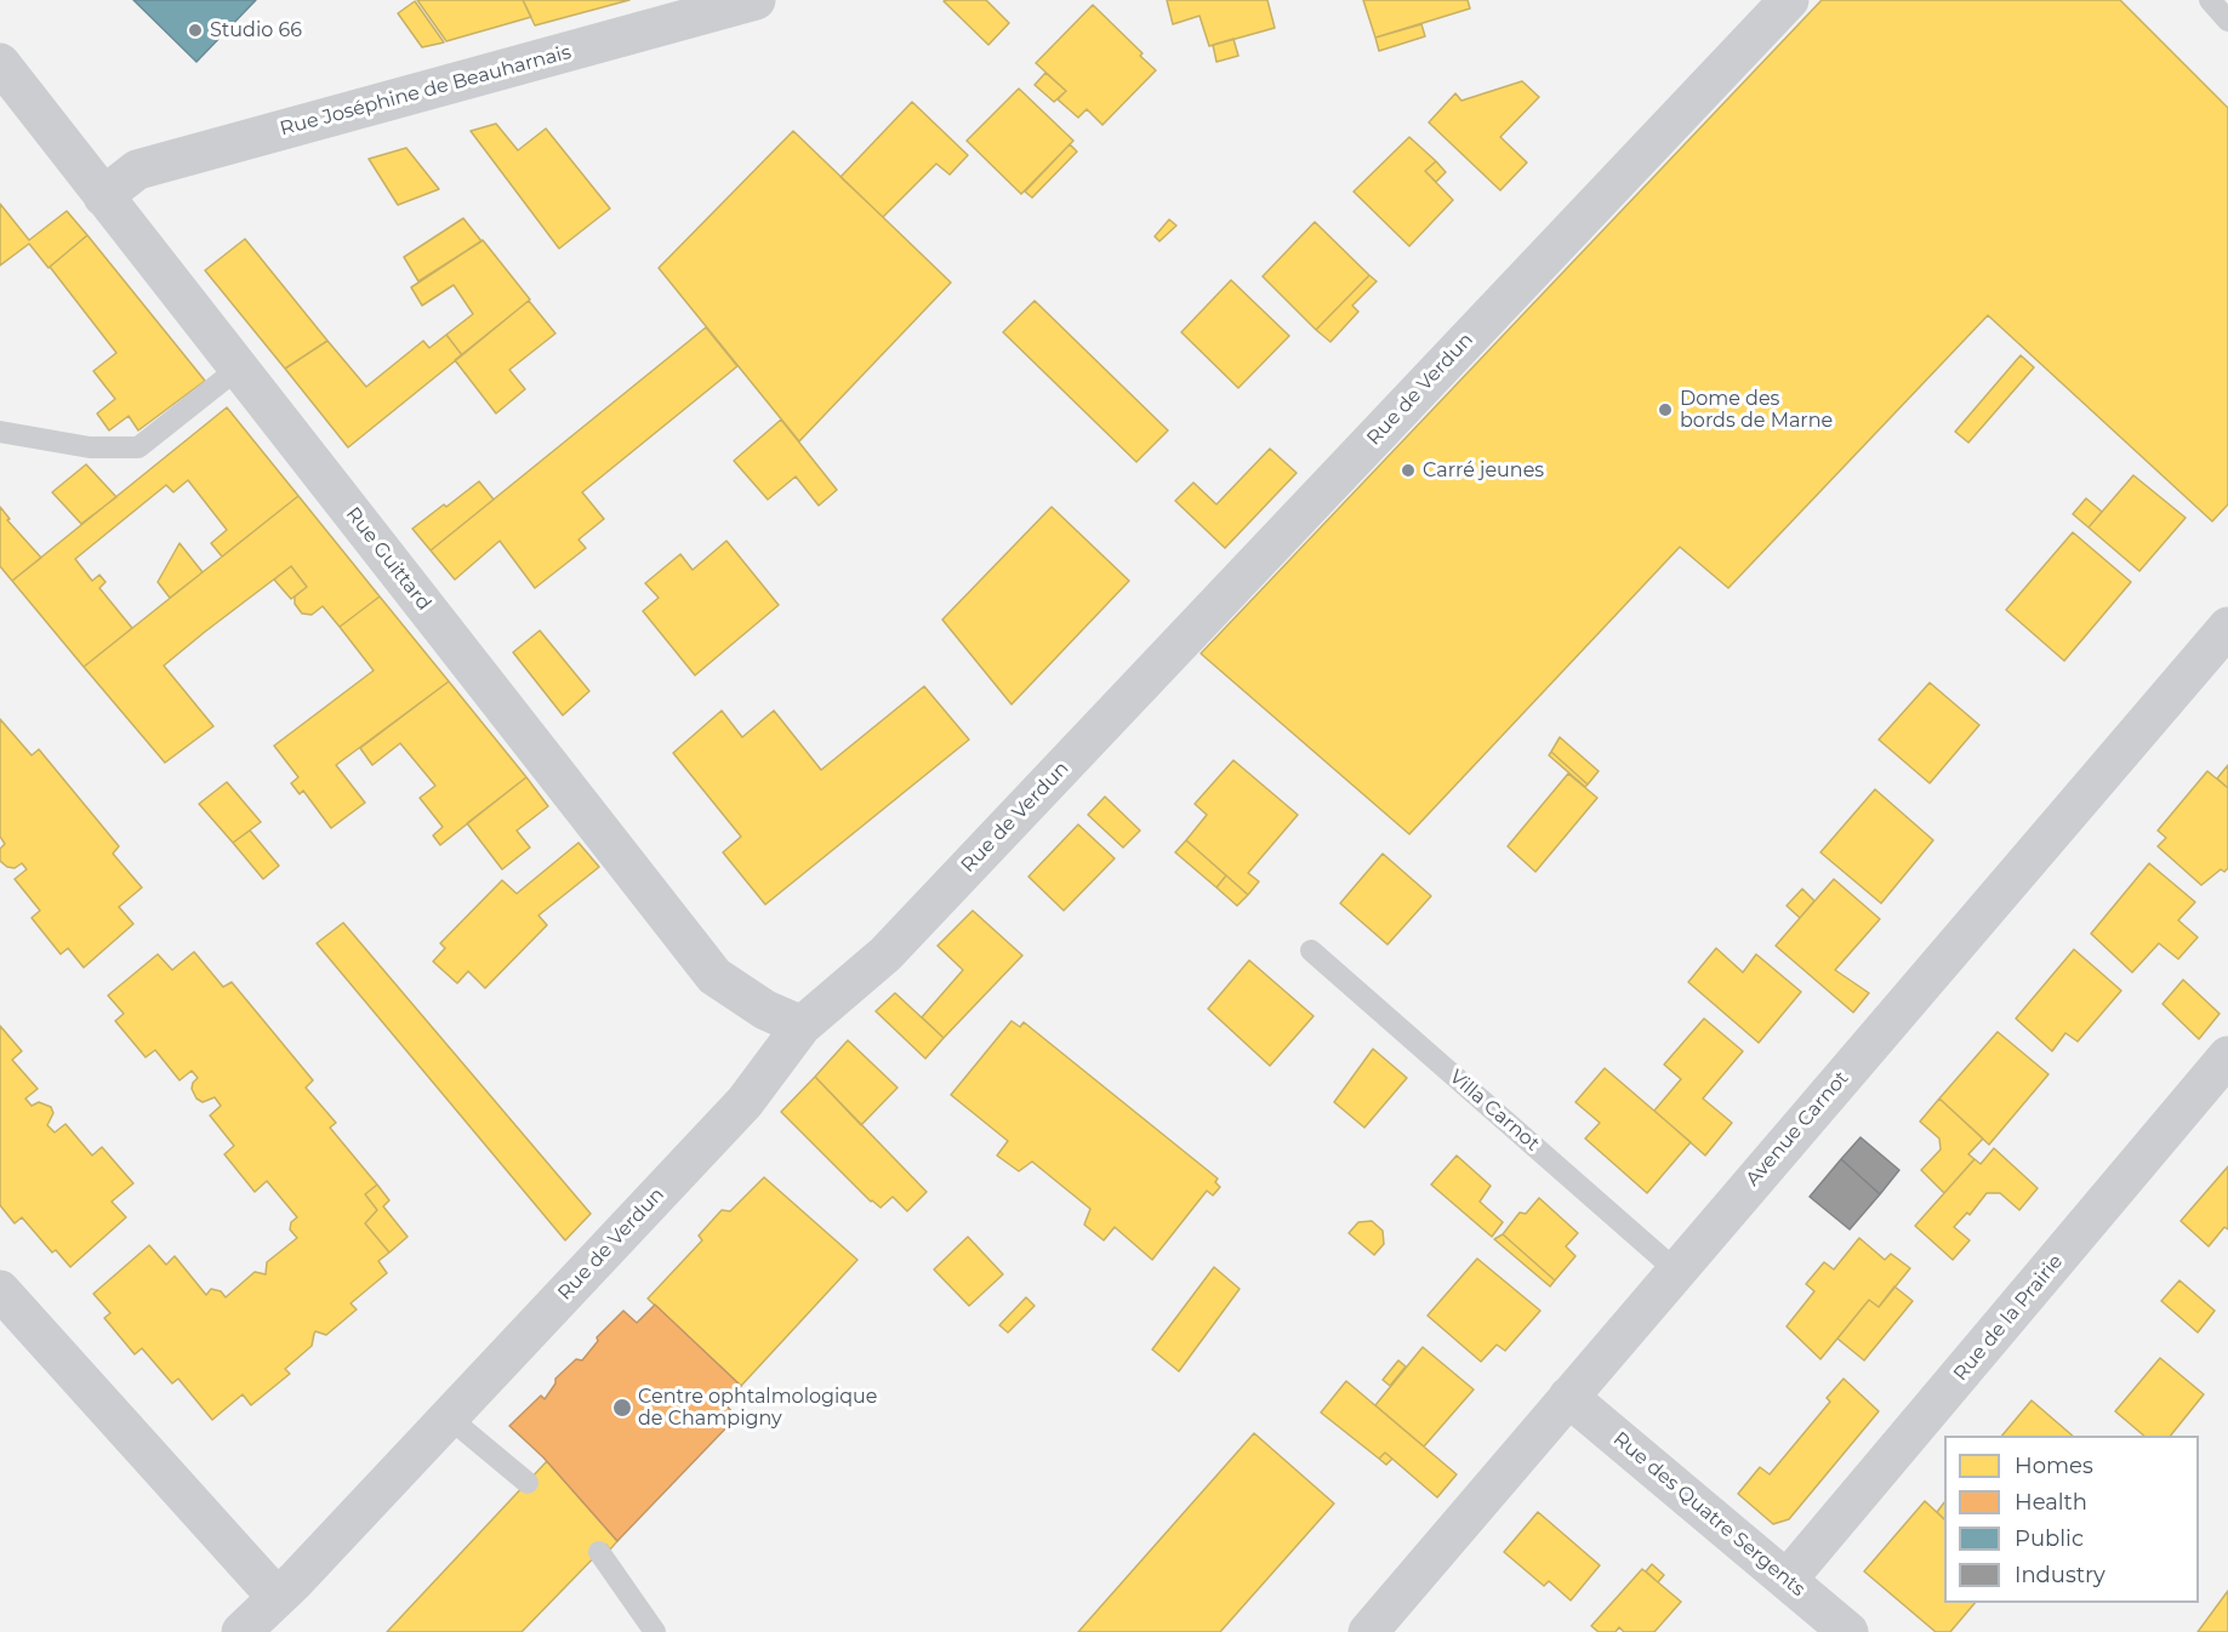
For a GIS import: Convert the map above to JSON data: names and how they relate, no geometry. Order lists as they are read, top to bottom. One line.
{"streets":{"street":["Rue Joséphine de Beauharnais","Rue de Verdun","Rue Guittard","Avenue Carnot","Rue de la Prairie","Rue des Quatre Sergents"],"lane":["Villa Carnot"]},"crossings":[["Rue Joséphine de Beauharnais","Rue Guittard"],["Rue de Verdun","Rue Guittard"],["Villa Carnot","Avenue Carnot"],["Avenue Carnot","Rue des Quatre Sergents"],["Rue de la Prairie","Rue des Quatre Sergents"]],"places":["Studio 66","Dome des bords de Marne","Carré jeunes","Centre ophtalmologique de Champigny"],"legend":["Homes","Health","Public","Industry"]}
